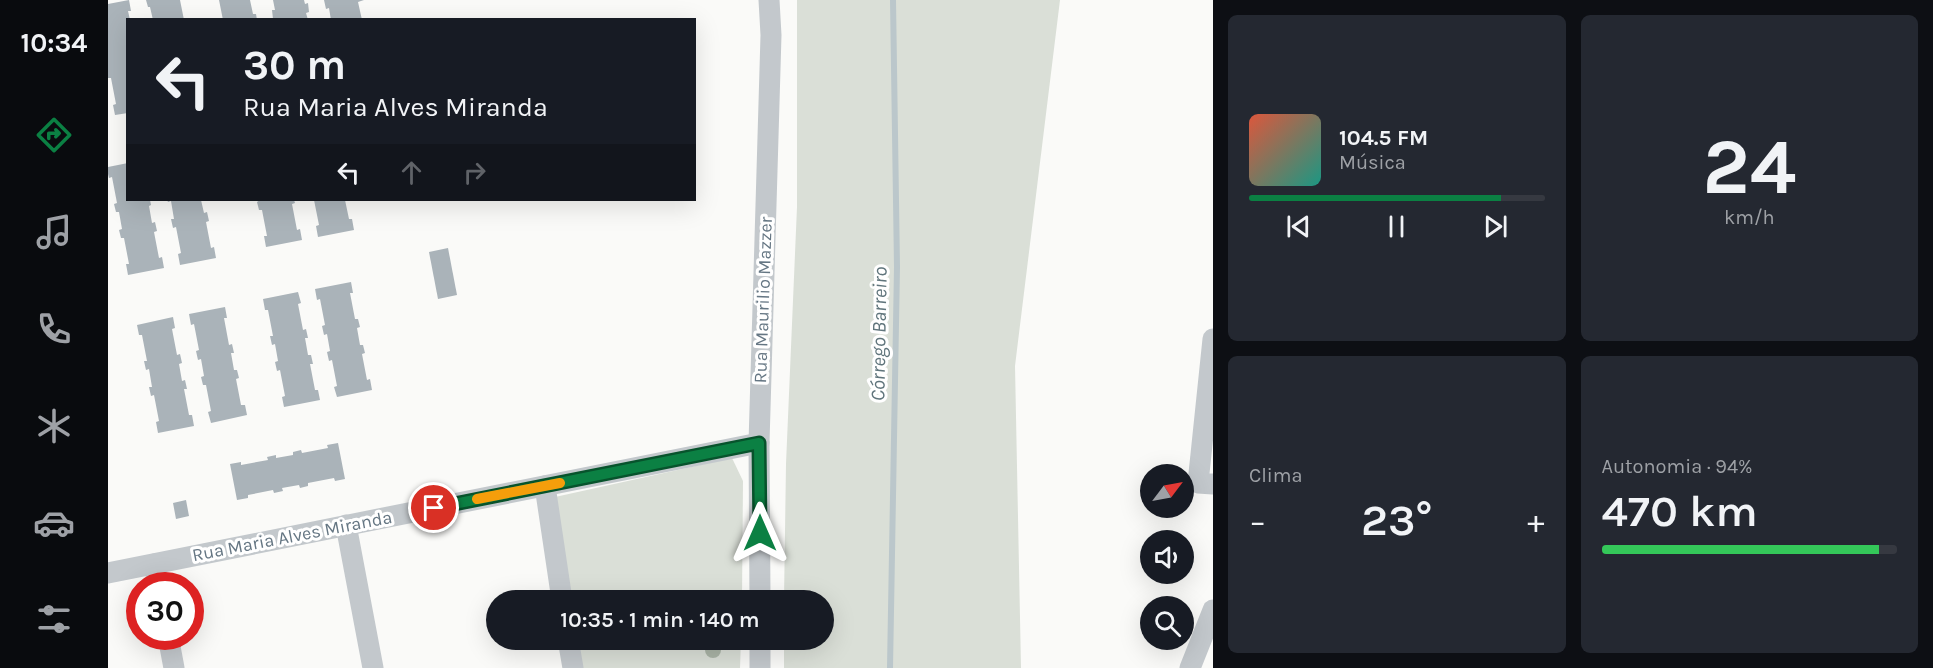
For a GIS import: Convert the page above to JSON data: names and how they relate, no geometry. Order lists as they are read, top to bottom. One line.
{"streets":{"street":["Rua Maurilio Mazzer","Rua Maria Alves Miranda"]},"crossings":[["Rua Maurilio Mazzer","Rua Maria Alves Miranda"]],"water":["Córrego Barreiro"],"north":"top right","page":{"tabs":"10:34","tile":[["24","km/h"],"Clima",["Autonomia · 94%","470 km"]],"turn":["30 m","Rua Maria Alves Miranda"],"song":["104.5 FM","Música"],"heat":["−","23°","+"],"limit":"30","trip":"10:35 · 1 min · 140 m"}}
